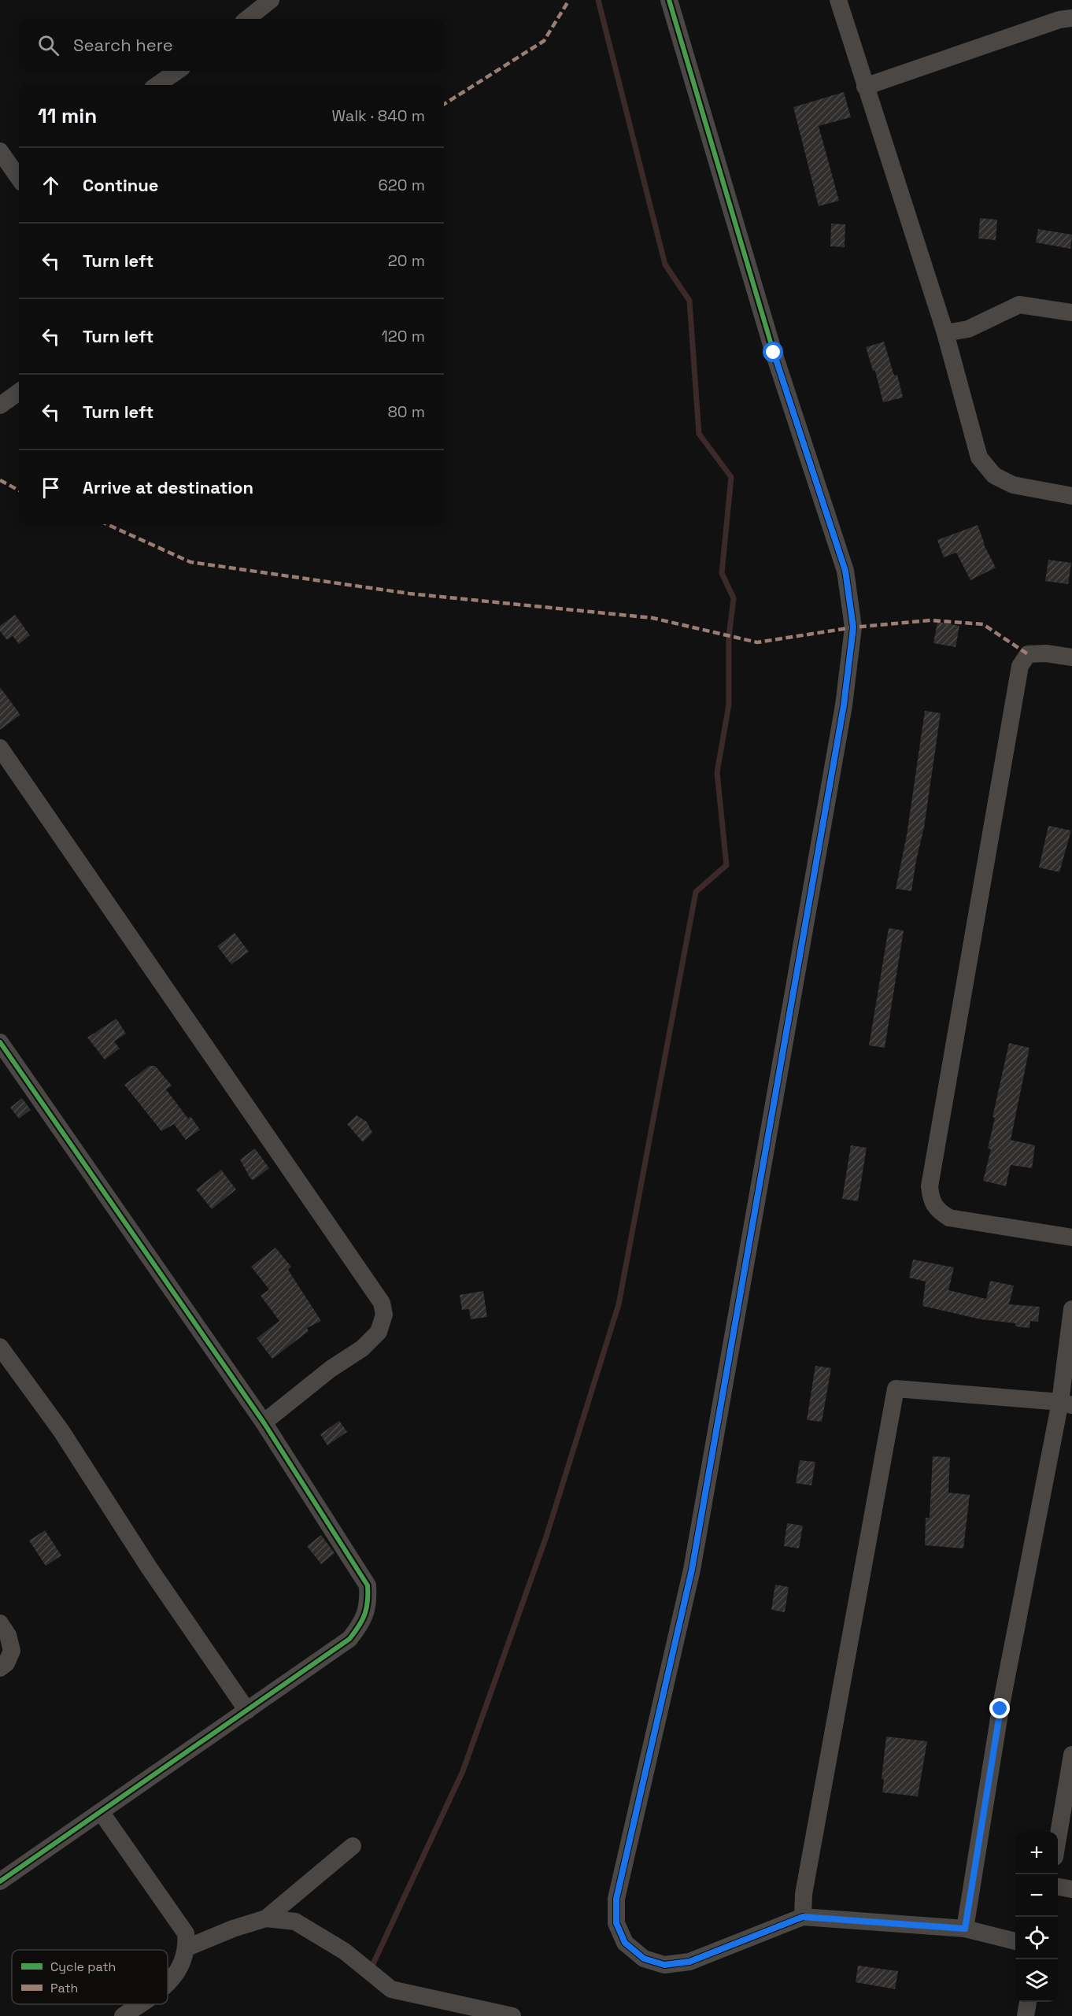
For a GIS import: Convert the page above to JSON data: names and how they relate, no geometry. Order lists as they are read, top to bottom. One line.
{"legend":["Cycle path","Path"],"page":{"search":"Search here","heading":["11 min","Walk · 840 m"],"list":[["Continue","620 m"],["Turn left","20 m"],["Turn left","120 m"],["Turn left","80 m"],"Arrive at destination"],"map_buttons":["+","−"]}}
